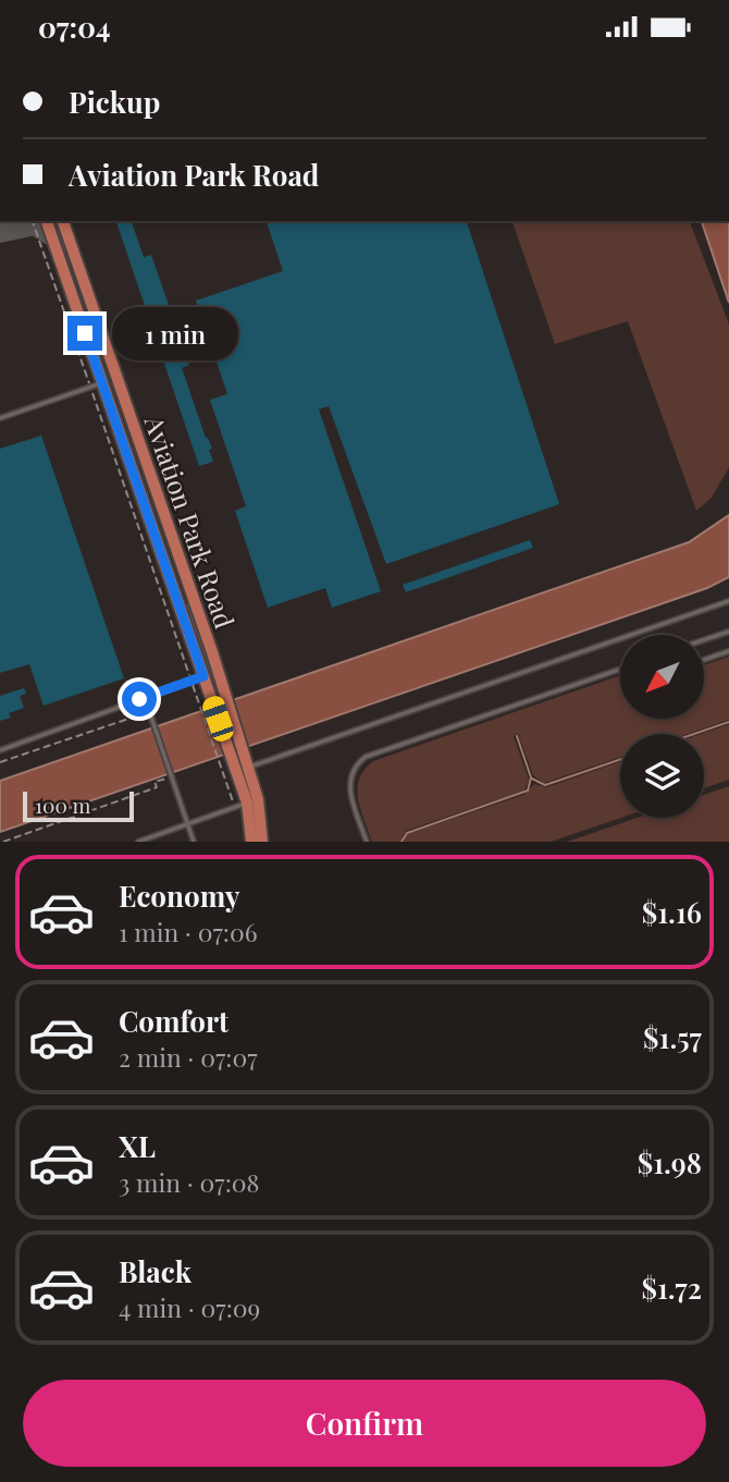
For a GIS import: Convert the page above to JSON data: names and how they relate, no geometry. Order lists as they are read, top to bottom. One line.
{"streets":{"main road":["Aviation Park Road"]},"scale_bar":"100 m","north":"bottom left","page":{"status":"07:04","banner":["Pickup","Aviation Park Road"],"bubble":"1 min","scale":"100 m","list":[{"name":"Economy","note":"1 min · 07:06","value":"$1.16"},{"name":"Comfort","note":"2 min · 07:07","value":"$1.57"},{"name":"XL","note":"3 min · 07:08","value":"$1.98"},{"name":"Black","note":"4 min · 07:09","value":"$1.72"}],"buttons":"Confirm"}}
